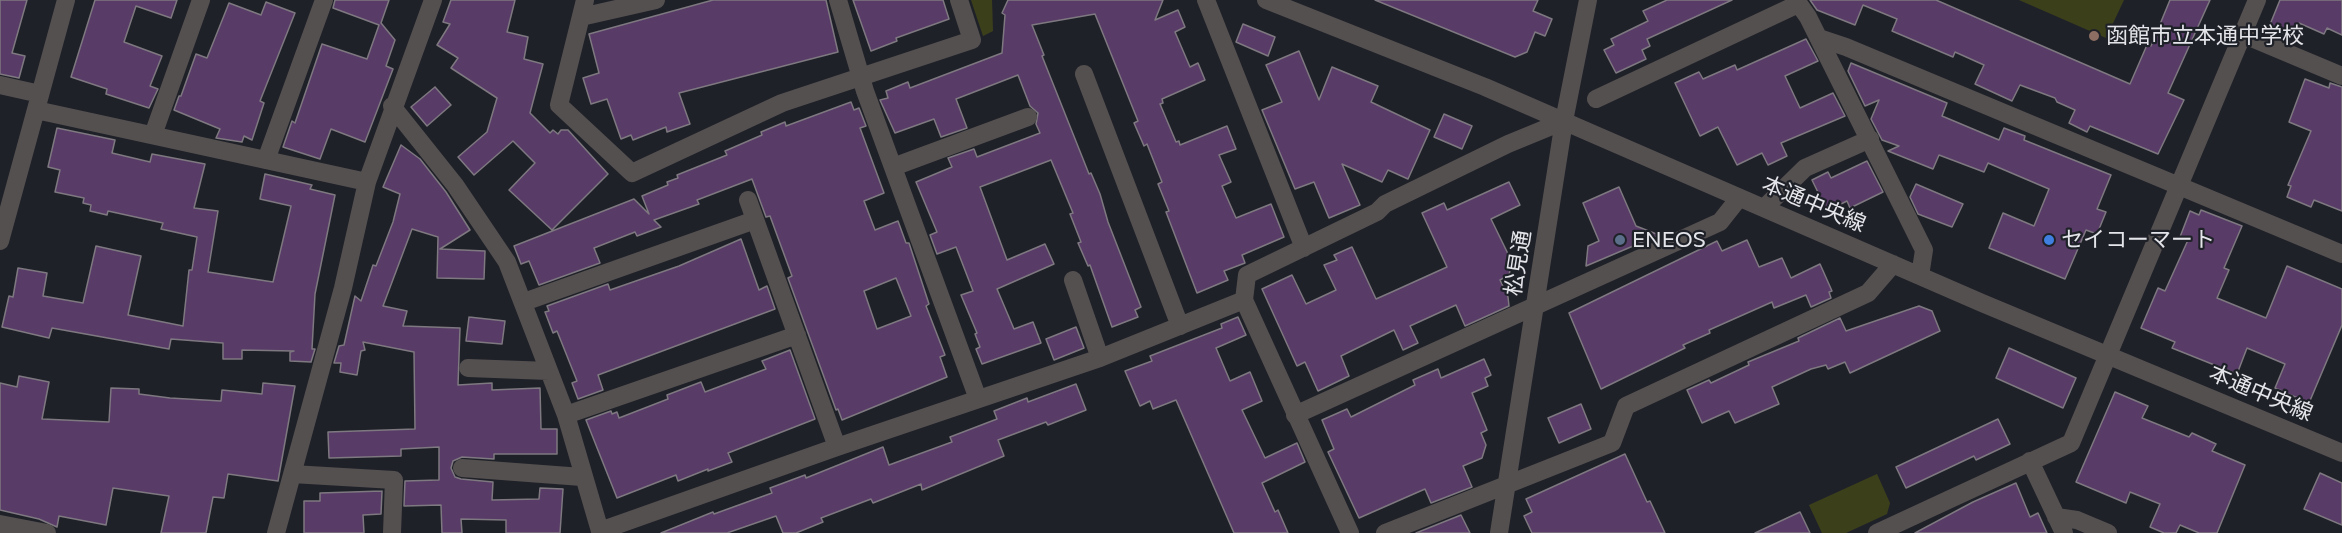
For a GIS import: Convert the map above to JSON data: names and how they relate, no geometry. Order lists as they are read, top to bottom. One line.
{"streets":{"street":["本通中央線","松見通"]},"crossings":[["本通中央線","松見通"]],"places":["函館市立本通中学校","ENEOS","セイコーマート"]}
